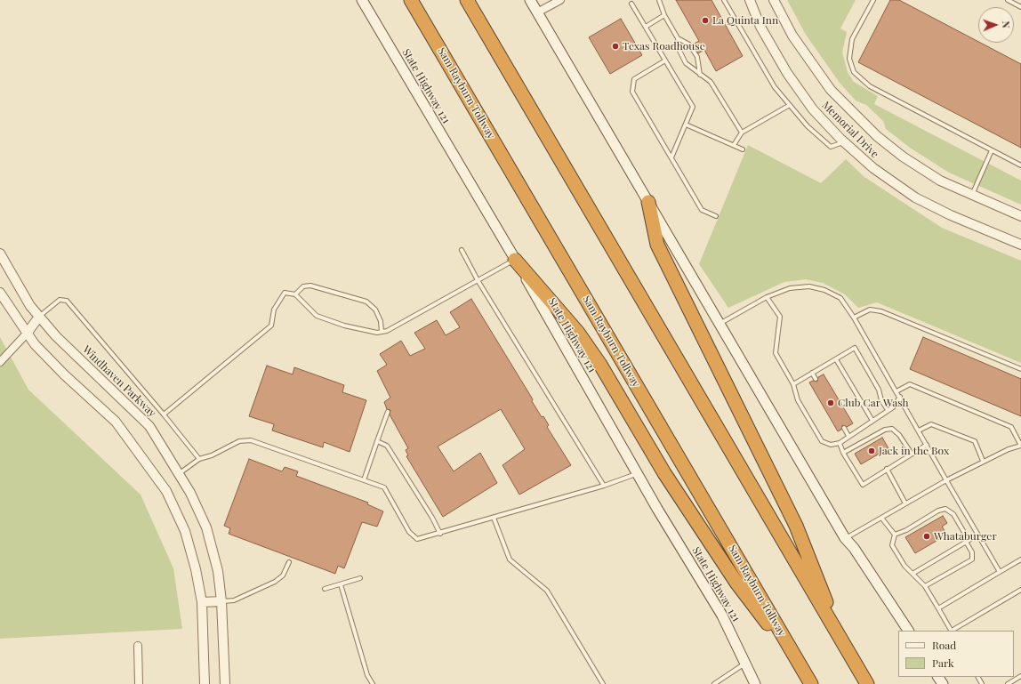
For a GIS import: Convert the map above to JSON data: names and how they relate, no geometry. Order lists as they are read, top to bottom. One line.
{"streets":{"highway":["Sam Rayburn Tollway"],"main road":["State Highway 121"],"street":["Memorial Drive","Windhaven Parkway"]},"places":["La Quinta Inn","Texas Roadhouse","Club Car Wash","Jack in the Box","Whataburger"],"legend":["Road","Park"],"north":"right"}
